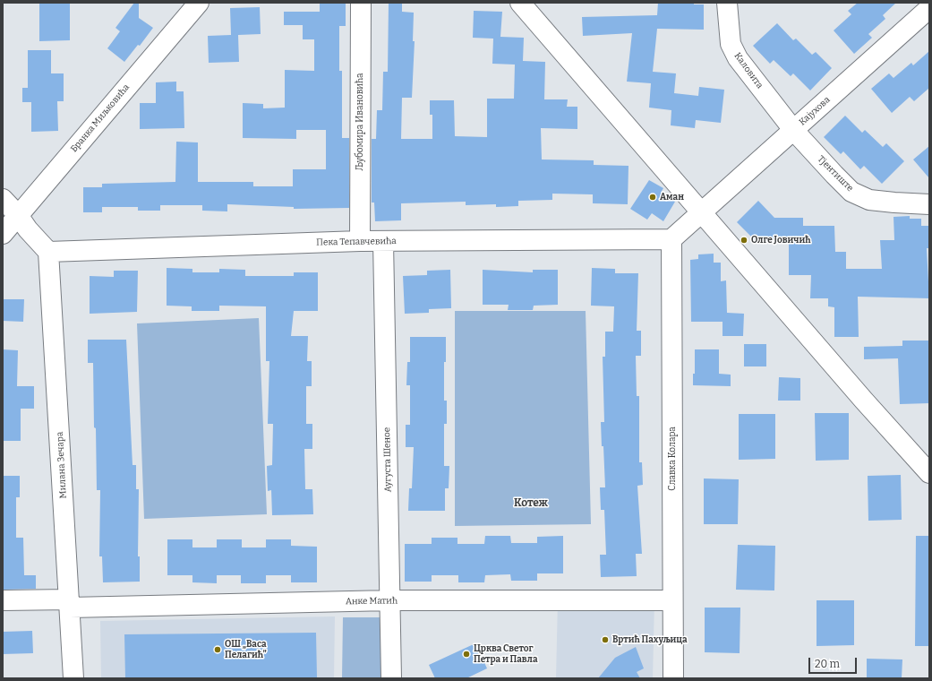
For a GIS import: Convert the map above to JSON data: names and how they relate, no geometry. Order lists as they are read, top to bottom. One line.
{"streets":{"street":["Каловита","Кајухова","Бранка Миљковића","Љубомира Ивановића","Тјентиште","Пека Тепавчевића","Славка Колара","Аугуста Шеное","Милана Зечара","Анке Матић"]},"crossings":[["Каловита","Кајухова"],["Каловита","Тјентиште"],["Кајухова","Тјентиште"],["Љубомира Ивановића","Пека Тепавчевића"],["Пека Тепавчевића","Славка Колара"],["Пека Тепавчевића","Аугуста Шеное"],["Пека Тепавчевића","Милана Зечара"],["Славка Колара","Анке Матић"],["Аугуста Шеное","Анке Матић"],["Милана Зечара","Анке Матић"]],"districts":["Котеж"],"places":["Аман","Олге Јовичић","Вртић Пахуљица","ОШ „Васа Пелагић”","Црква Светог Петра и Павла"],"scale_bar":"20 m"}
